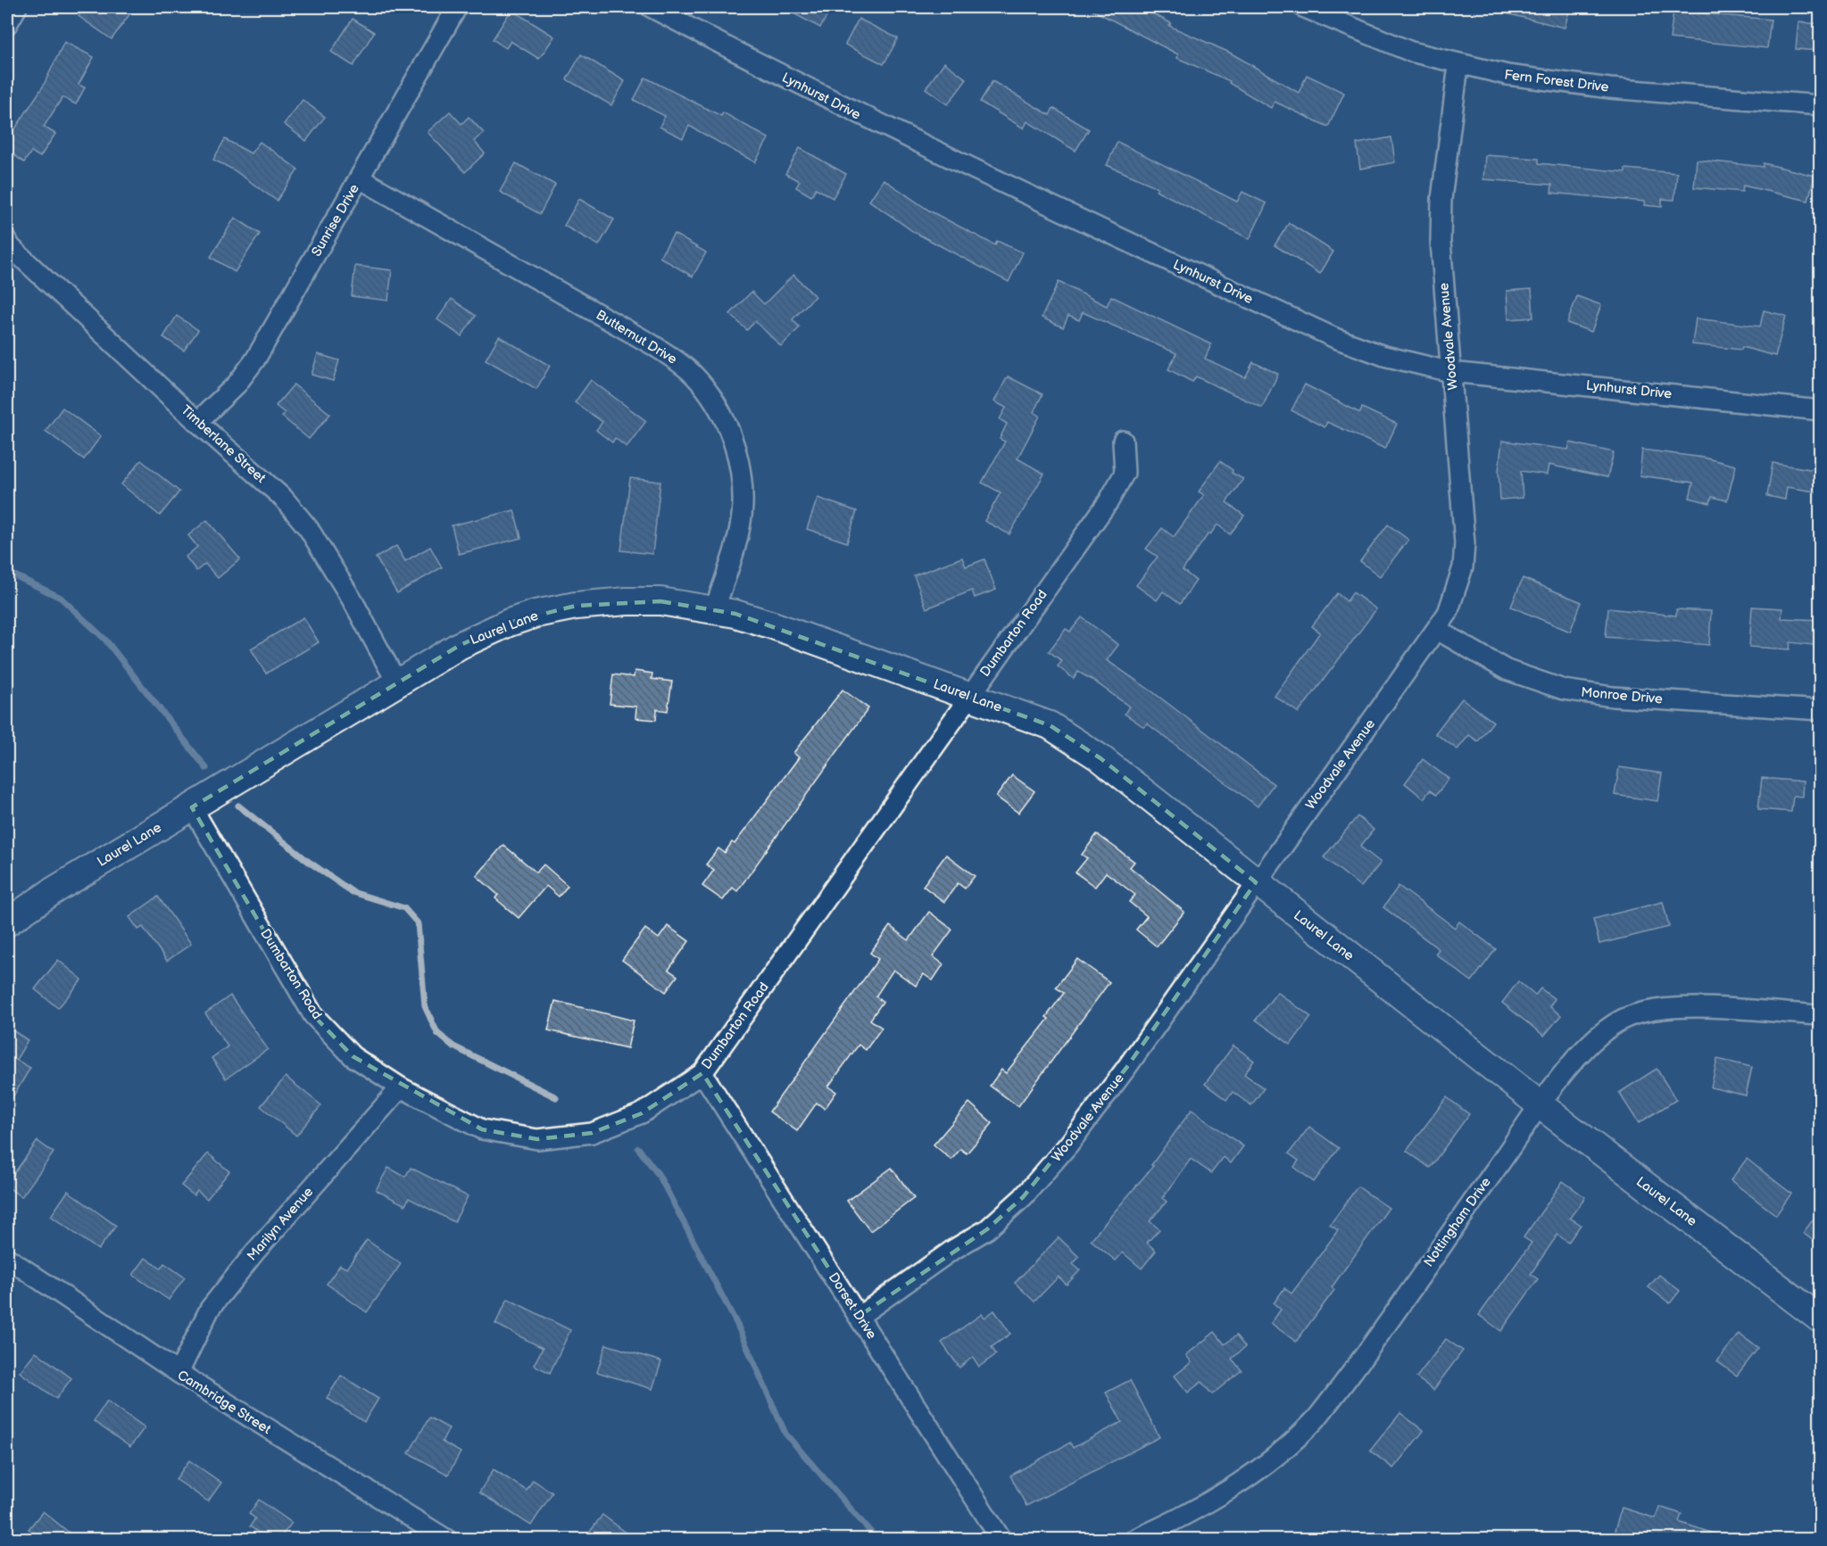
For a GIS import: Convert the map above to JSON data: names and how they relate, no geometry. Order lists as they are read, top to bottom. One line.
{"streets":{"street":["Fern Forest Drive","Lynhurst Drive","Sunrise Drive","Woodvale Avenue","Butternut Drive","Timberlane Street","Laurel Lane","Dumbarton Road","Monroe Drive","Nottingham Drive","Marilyn Avenue","Dorset Drive","Cambridge Street"]},"crossings":[["Fern Forest Drive","Woodvale Avenue"],["Lynhurst Drive","Woodvale Avenue"],["Sunrise Drive","Butternut Drive"],["Sunrise Drive","Timberlane Street"],["Woodvale Avenue","Laurel Lane"],["Woodvale Avenue","Monroe Drive"],["Woodvale Avenue","Dorset Drive"],["Butternut Drive","Laurel Lane"],["Timberlane Street","Laurel Lane"],["Laurel Lane","Dumbarton Road"],["Laurel Lane","Nottingham Drive"],["Dumbarton Road","Marilyn Avenue"],["Dumbarton Road","Dorset Drive"],["Marilyn Avenue","Cambridge Street"]]}
